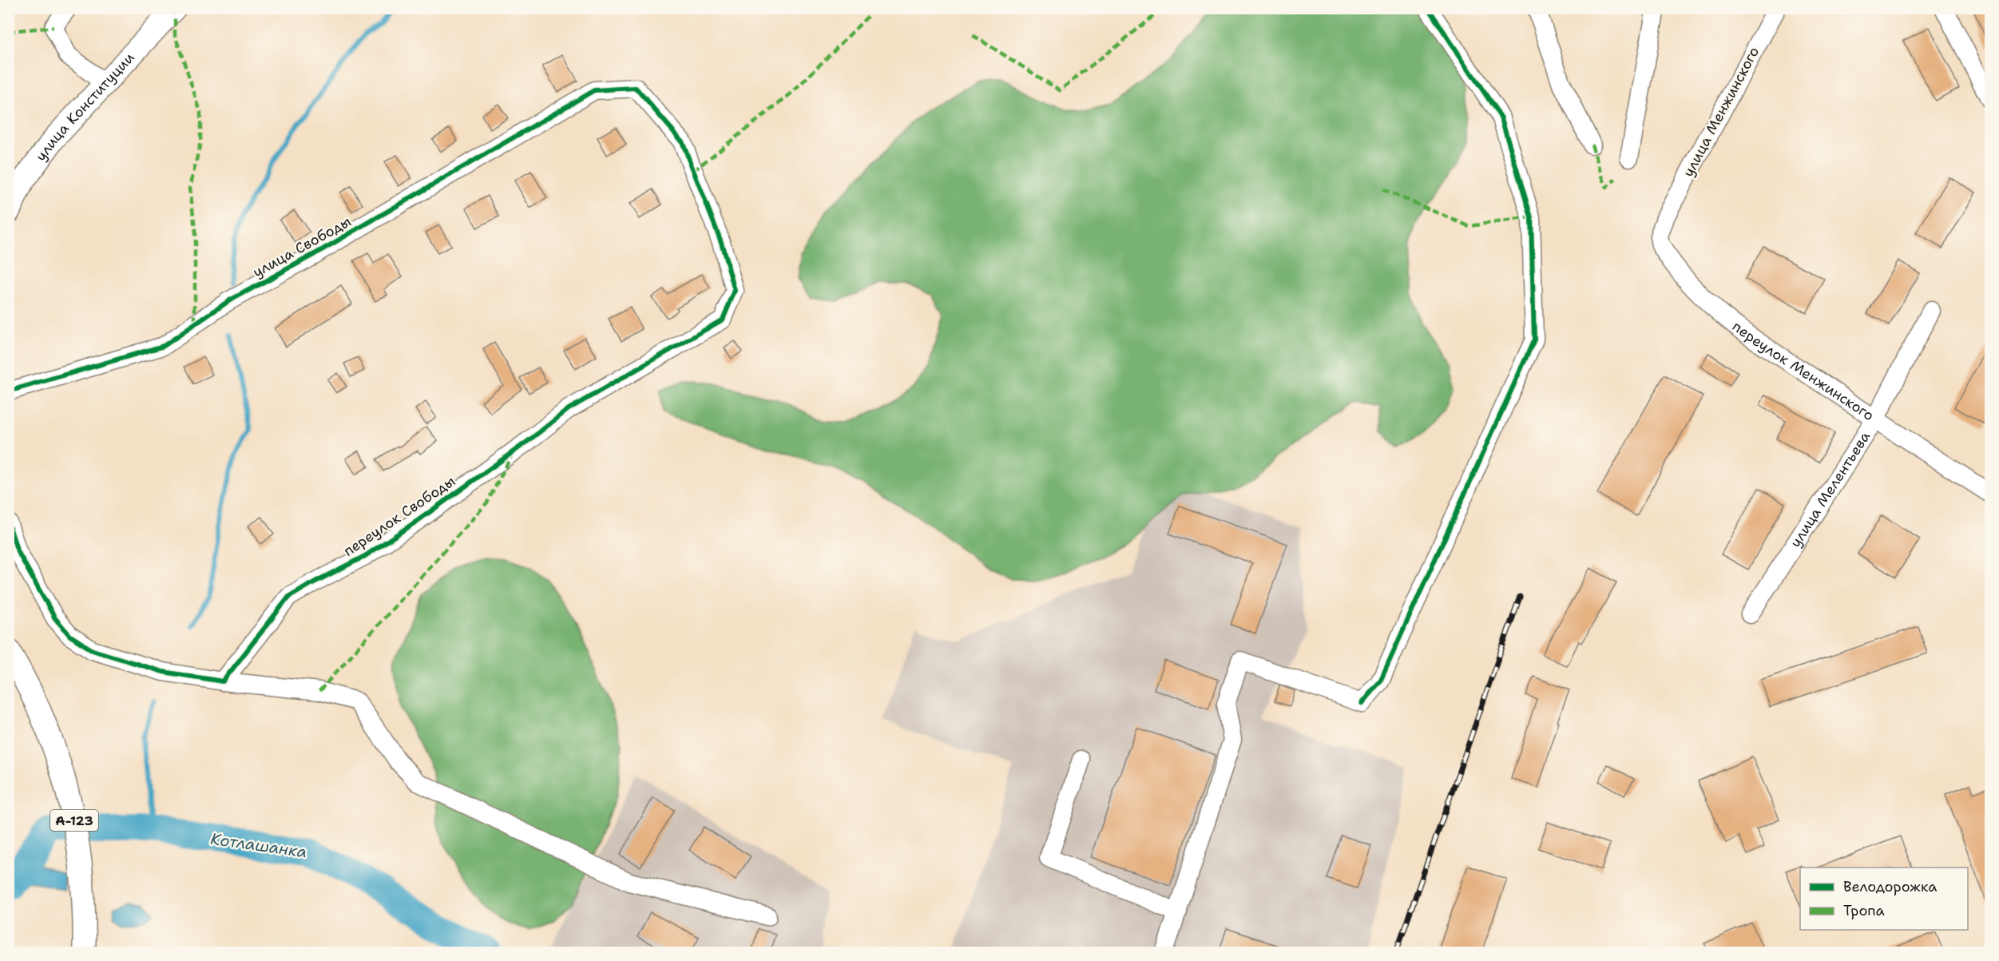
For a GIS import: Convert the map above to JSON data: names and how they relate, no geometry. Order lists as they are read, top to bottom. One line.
{"streets":{"main road":["улица Конституции","А-123"],"street":["улица Менжинского","улица Свободы","переулок Менжинского","улица Мелентьева","переулок Свободы"]},"crossings":[["улица Менжинского","переулок Менжинского"],["улица Свободы","переулок Свободы"],["переулок Менжинского","улица Мелентьева"]],"water":["Котлашанка"],"legend":["Велодорожка","Тропа"]}
